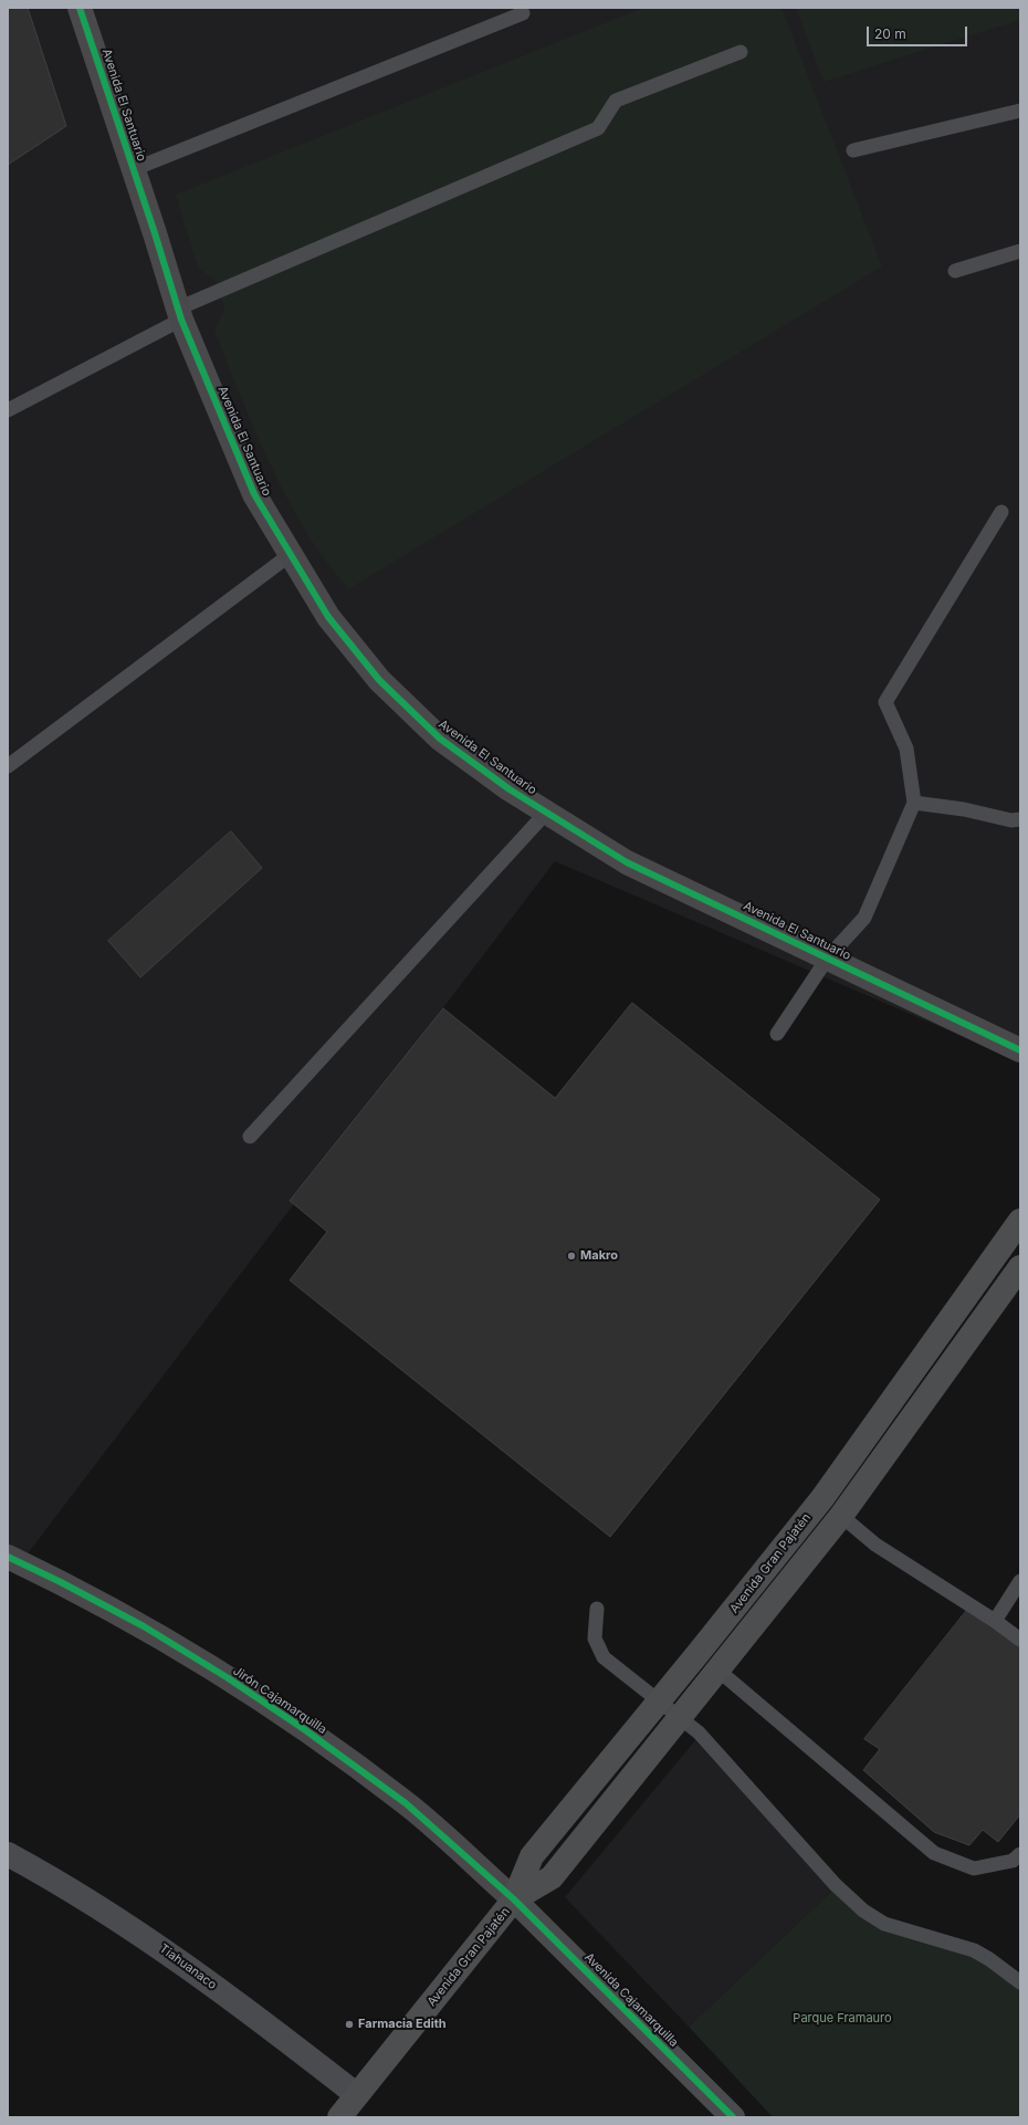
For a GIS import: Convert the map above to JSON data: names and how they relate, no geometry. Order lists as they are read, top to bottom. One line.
{"streets":{"main road":["Avenida Gran Pajatén"],"street":["Avenida El Santuario","Jirón Cajamarquilla","Tiahuanaco","Avenida Cajamarquilla"]},"crossings":[["Avenida Gran Pajatén","Jirón Cajamarquilla"],["Avenida Gran Pajatén","Tiahuanaco"],["Avenida Gran Pajatén","Avenida Cajamarquilla"],["Jirón Cajamarquilla","Avenida Cajamarquilla"]],"parks":["Parque Framauro"],"places":["Makro","Farmacia Edith"],"scale_bar":"20 m"}
